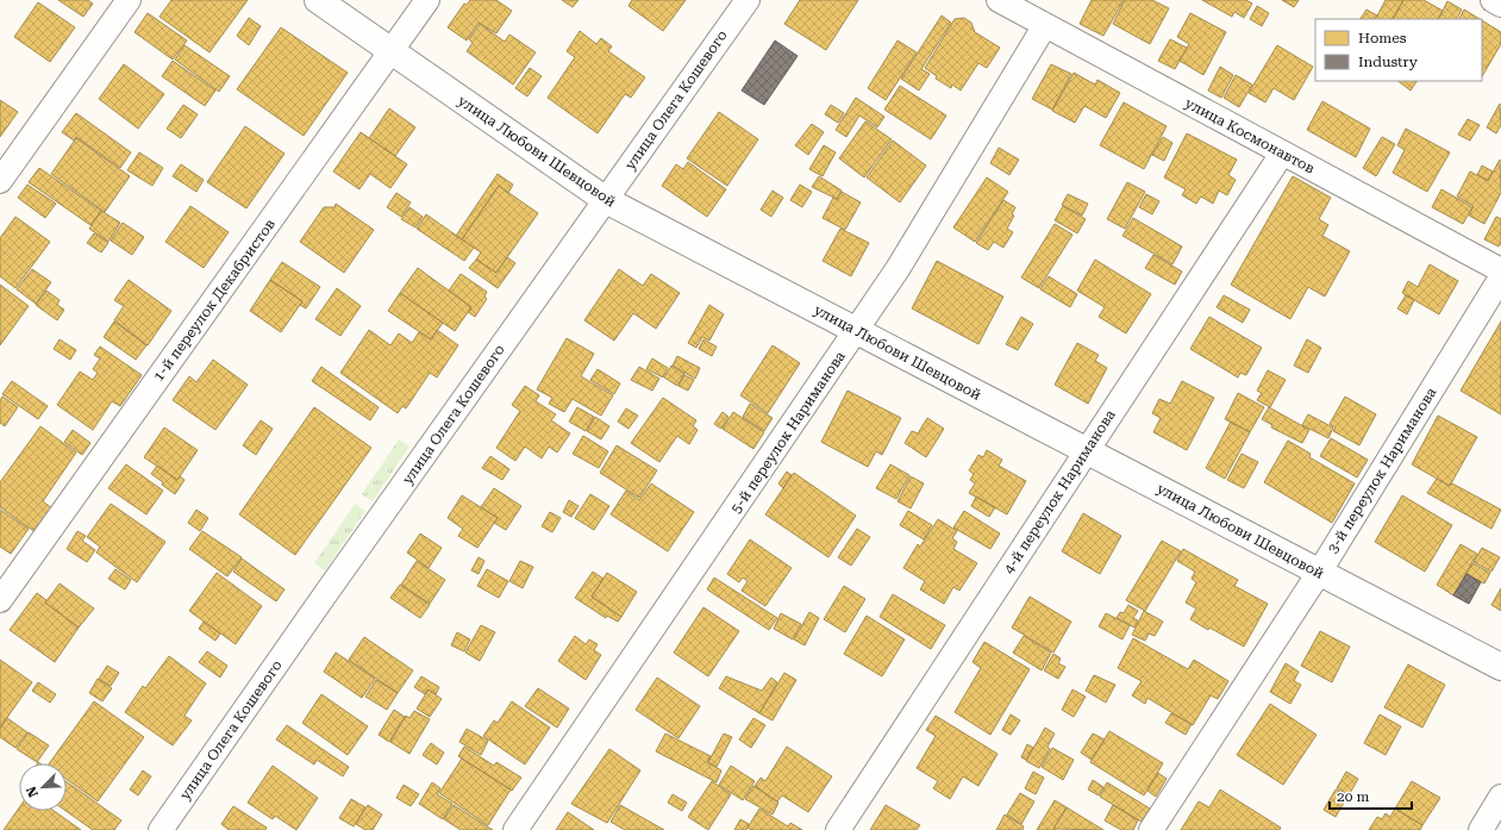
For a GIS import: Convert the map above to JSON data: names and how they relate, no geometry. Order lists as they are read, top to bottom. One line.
{"streets":{"street":["улица Олега Кошевого","улица Космонавтов","улица Любови Шевцовой","1-й переулок Декабристов","5-й переулок Нариманова","3-й переулок Нариманова","4-й переулок Нариманова"]},"crossings":[["улица Олега Кошевого","улица Любови Шевцовой"],["улица Космонавтов","5-й переулок Нариманова"],["улица Космонавтов","4-й переулок Нариманова"],["улица Любови Шевцовой","1-й переулок Декабристов"],["улица Любови Шевцовой","5-й переулок Нариманова"],["улица Любови Шевцовой","3-й переулок Нариманова"],["улица Любови Шевцовой","4-й переулок Нариманова"]],"legend":["Homes","Industry"],"scale_bar":"20 m","north":"bottom left"}
